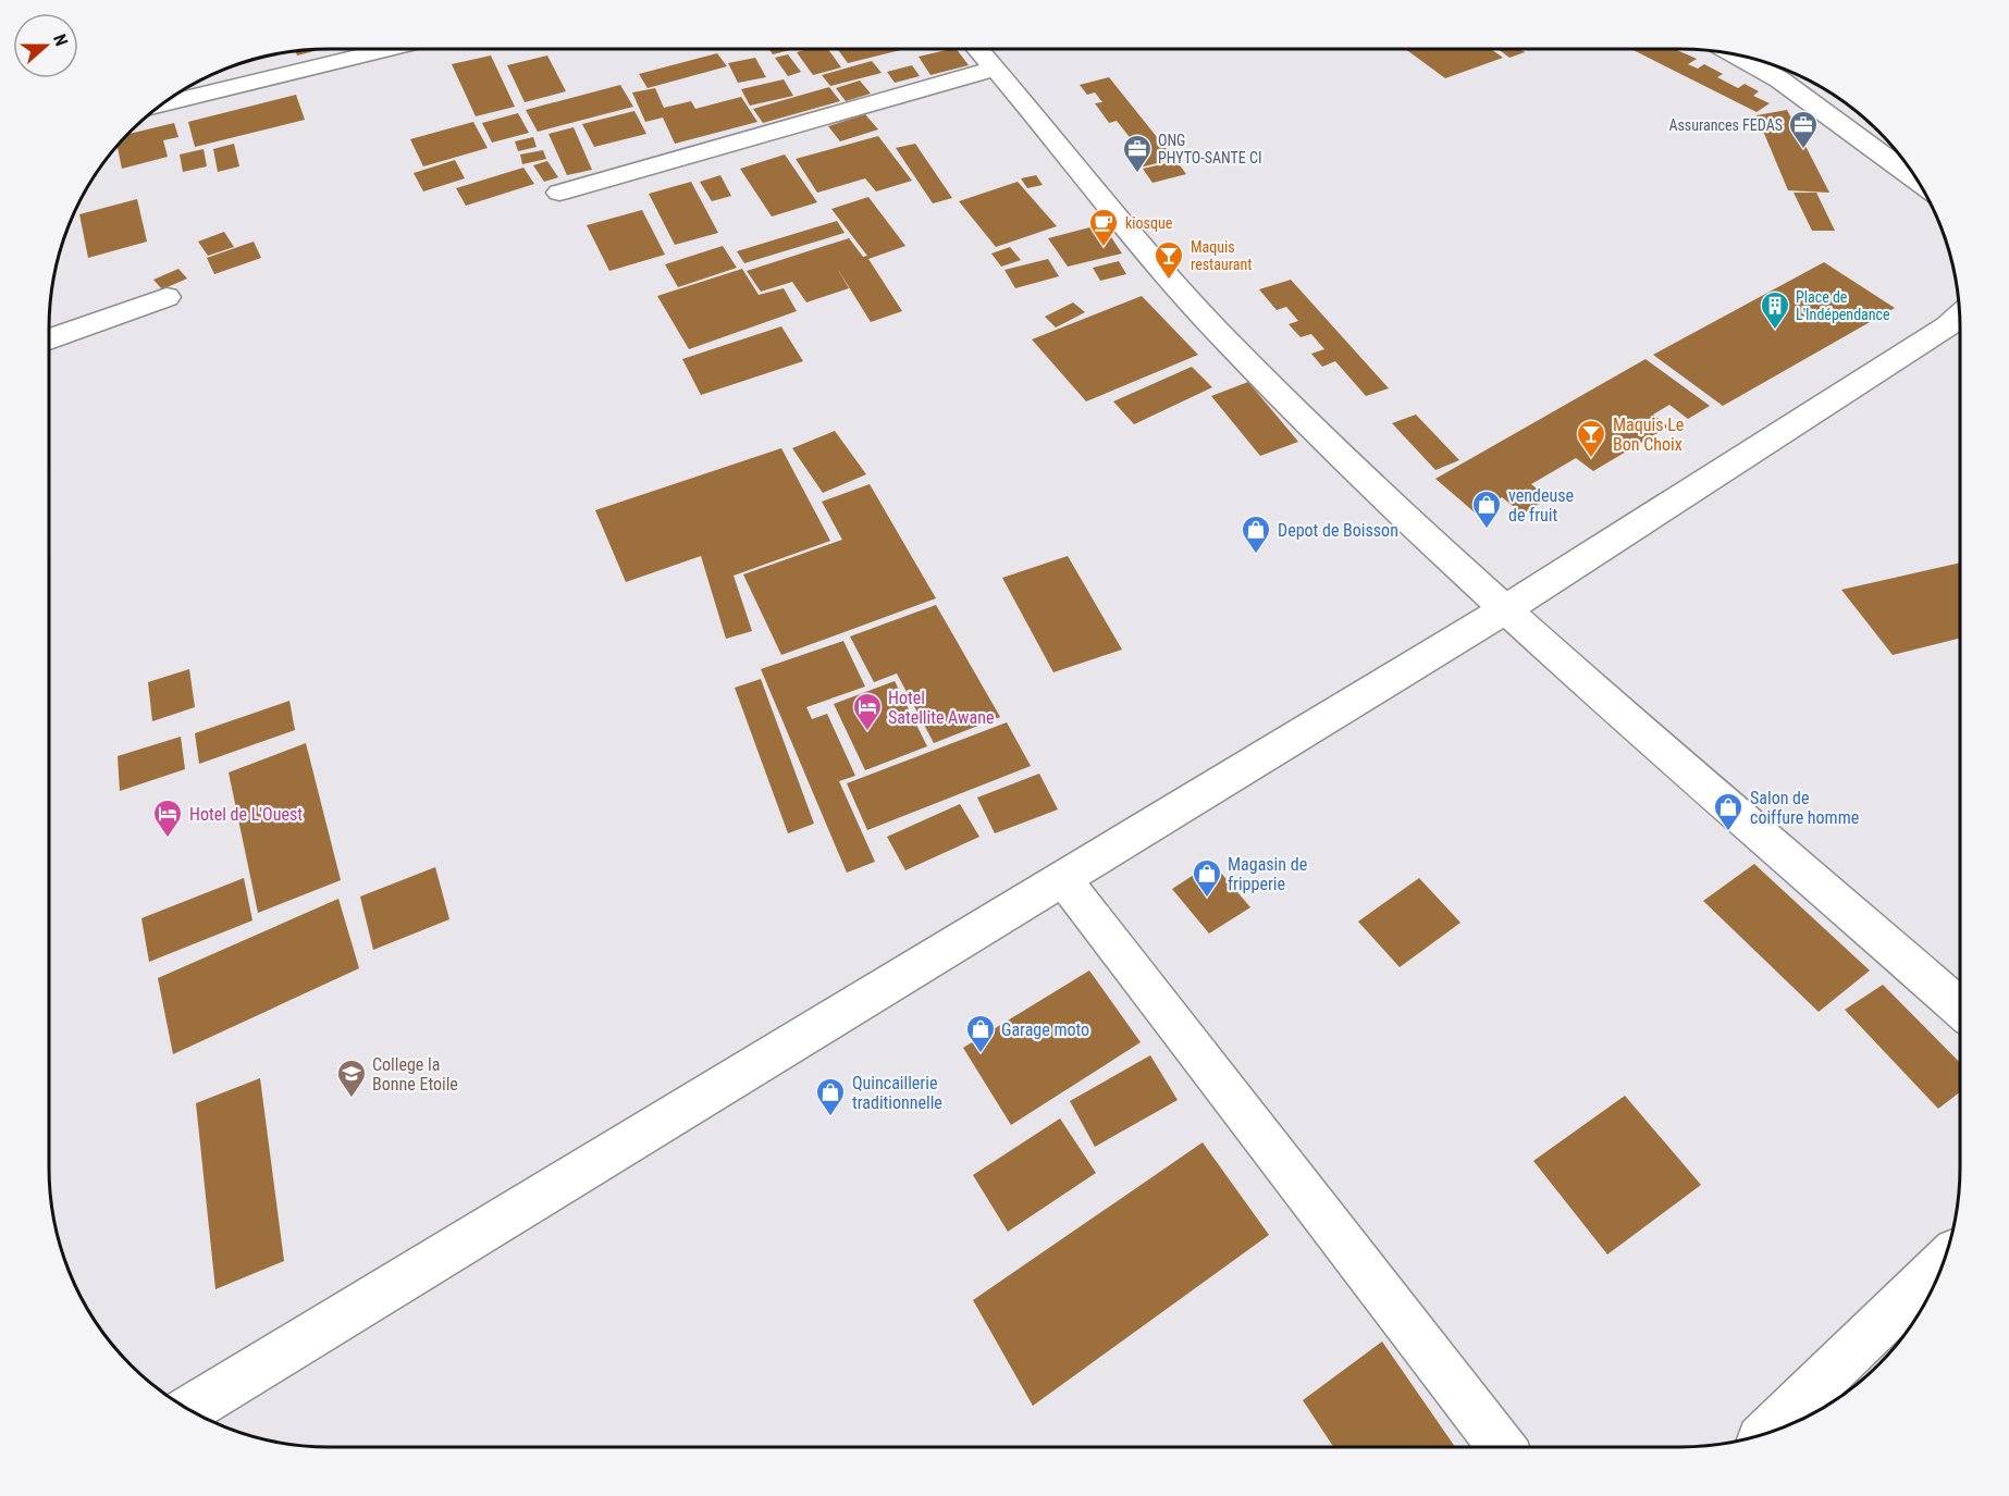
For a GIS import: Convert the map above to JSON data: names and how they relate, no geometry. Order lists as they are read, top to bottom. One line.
{"places":{"office":["Assurances FEDAS","ONG PHYTO-SANTE CI"],"cafe":["kiosque"],"bar":["Maquis restaurant","Maquis Le Bon Choix"],"building":["Place de L'Indépendance"],"shop":["vendeuse de fruit","Depot de Boisson","Salon de coiffure homme","Magasin de fripperie","Garage moto","Quincaillerie traditionnelle"],"hotel":["Hotel Satellite Awane","Hotel de L'Ouest"],"school or university":["College la Bonne Etoile"]},"north":"right"}
